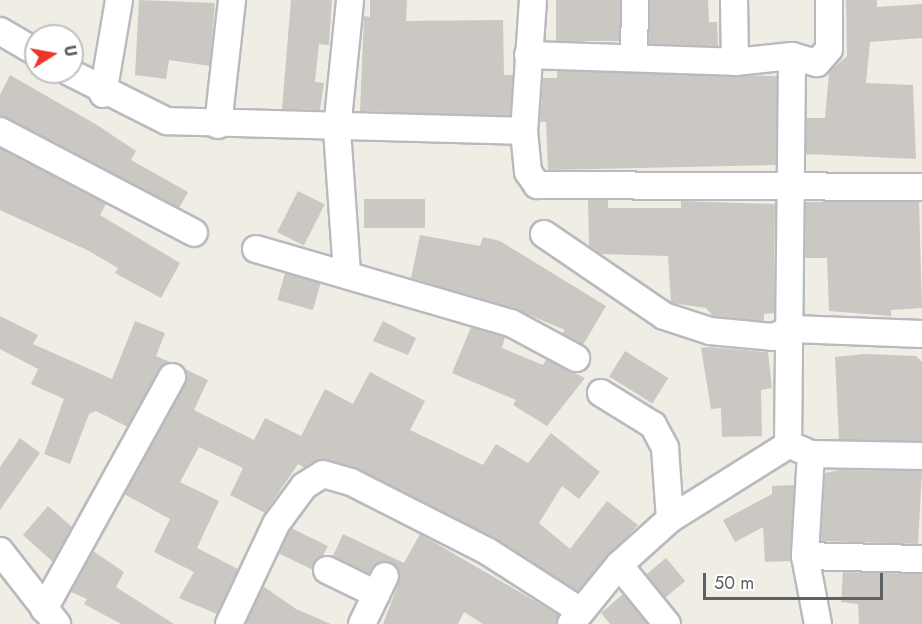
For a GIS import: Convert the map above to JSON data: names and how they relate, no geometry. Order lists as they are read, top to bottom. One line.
{"scale_bar":"50 m","north":"right"}
